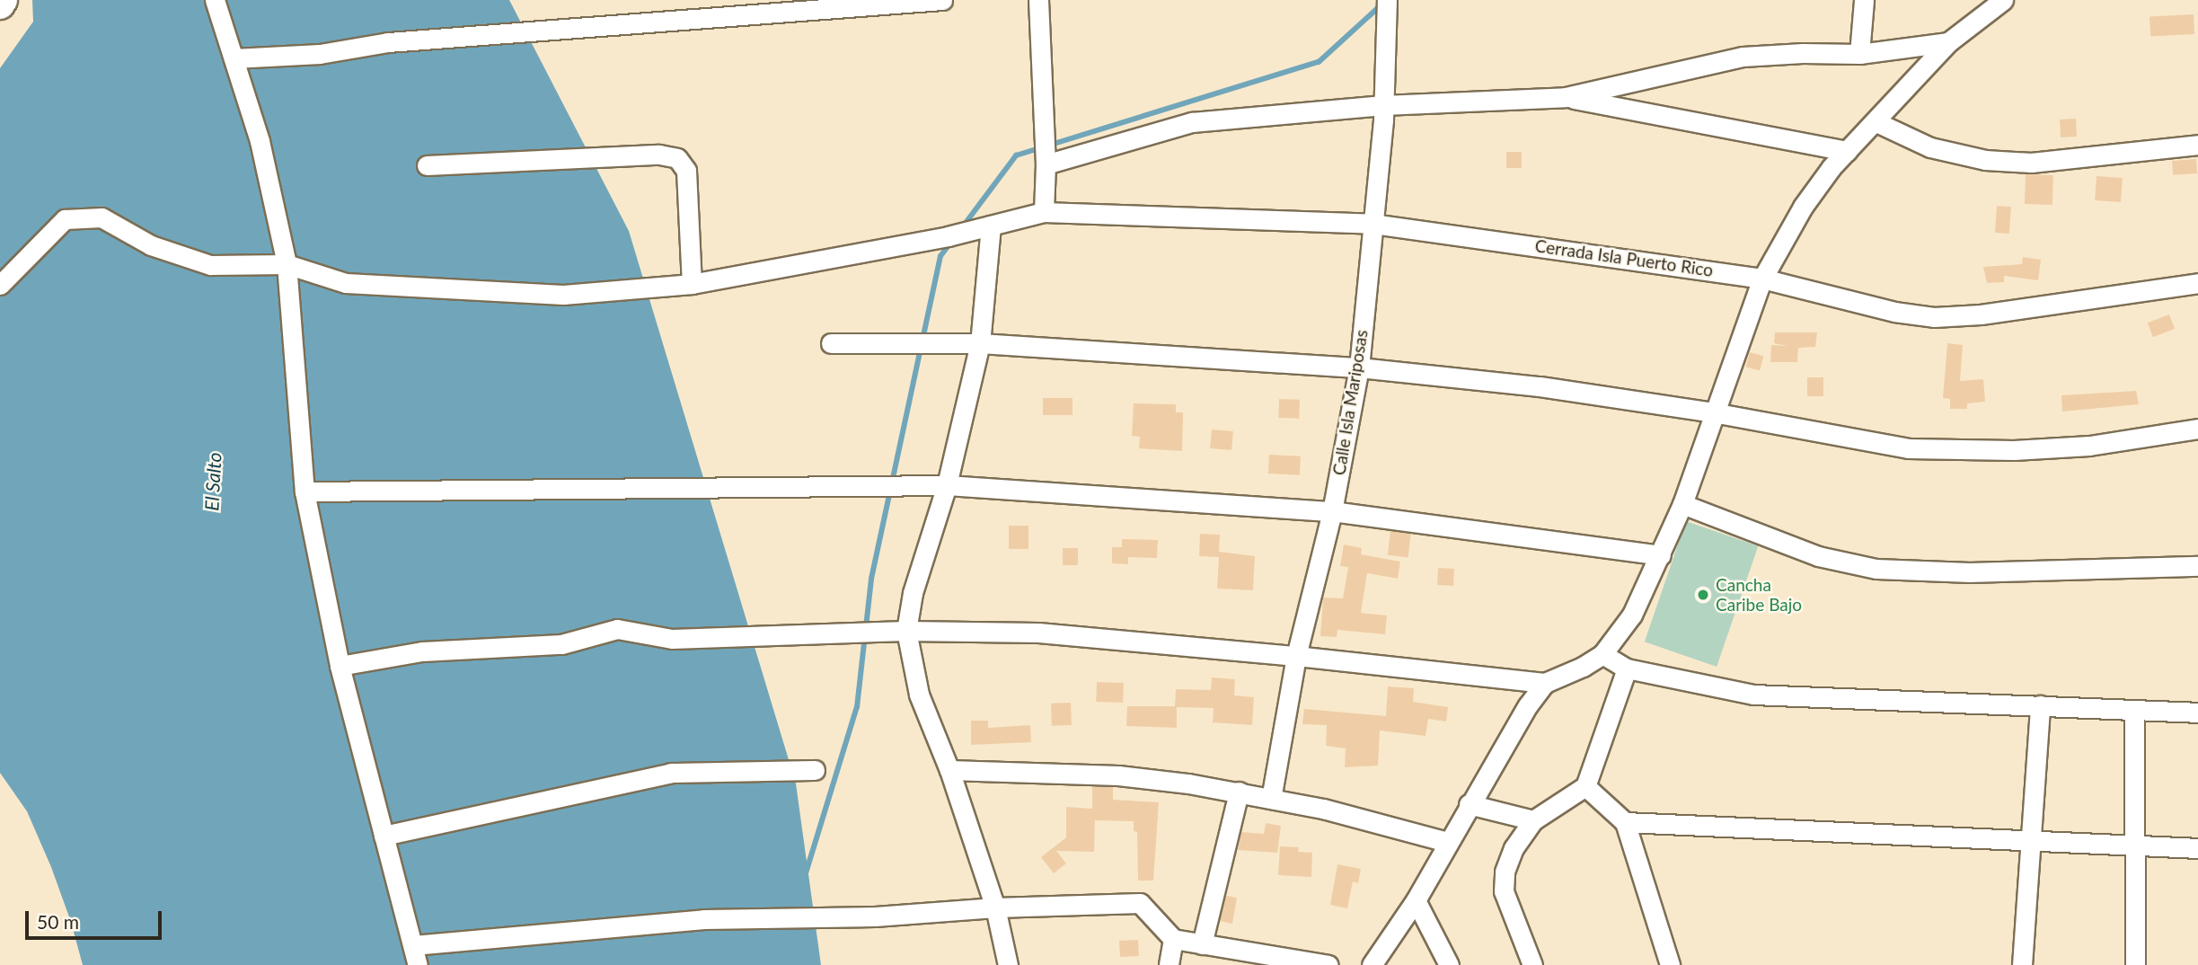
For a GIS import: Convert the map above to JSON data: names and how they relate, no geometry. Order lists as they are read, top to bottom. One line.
{"streets":{"street":["Cerrada Isla Puerto Rico","Calle Isla Mariposas"]},"crossings":[["Cerrada Isla Puerto Rico","Calle Isla Mariposas"]],"water":["El Salto"],"places":["Cancha Caribe Bajo"],"scale_bar":"50 m"}
